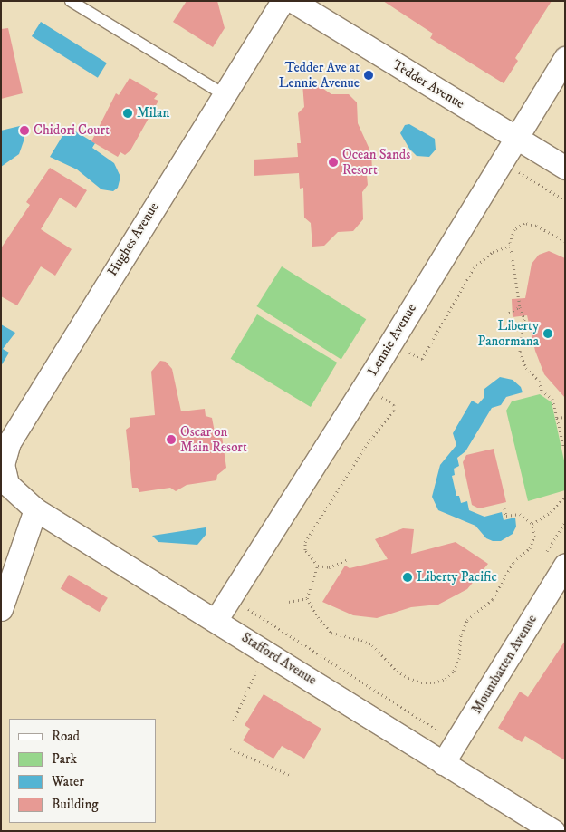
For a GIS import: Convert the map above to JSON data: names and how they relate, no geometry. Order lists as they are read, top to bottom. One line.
{"streets":{"street":["Tedder Avenue","Hughes Avenue","Lennie Avenue","Stafford Avenue","Mountbatten Avenue"]},"crossings":[["Tedder Avenue","Lennie Avenue"],["Hughes Avenue","Stafford Avenue"],["Lennie Avenue","Stafford Avenue"],["Stafford Avenue","Mountbatten Avenue"]],"places":["Tedder Ave at Lennie Avenue","Milan","Chidori Court","Ocean Sands Resort","Liberty Panormana","Oscar on Main Resort","Liberty Pacific"],"legend":["Road","Park","Water","Building"]}
